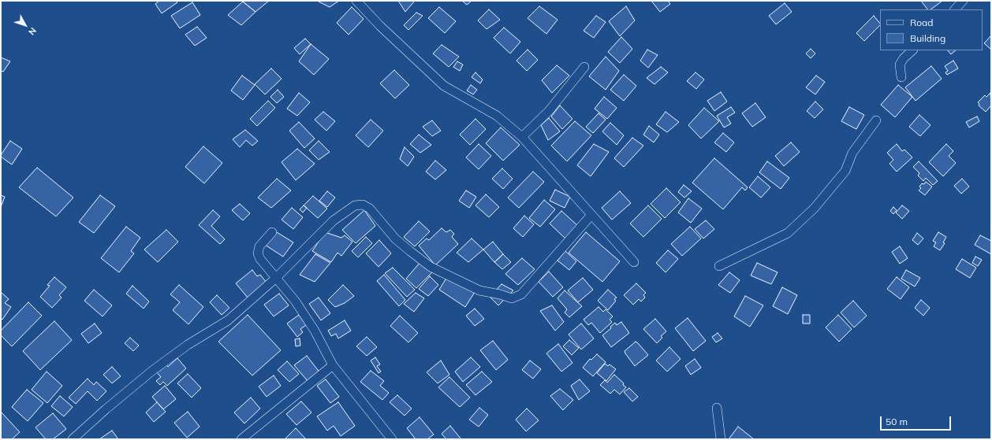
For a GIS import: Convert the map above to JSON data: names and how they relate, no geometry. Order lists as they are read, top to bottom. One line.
{"legend":["Road","Building"],"scale_bar":"50 m","north":"bottom right"}
